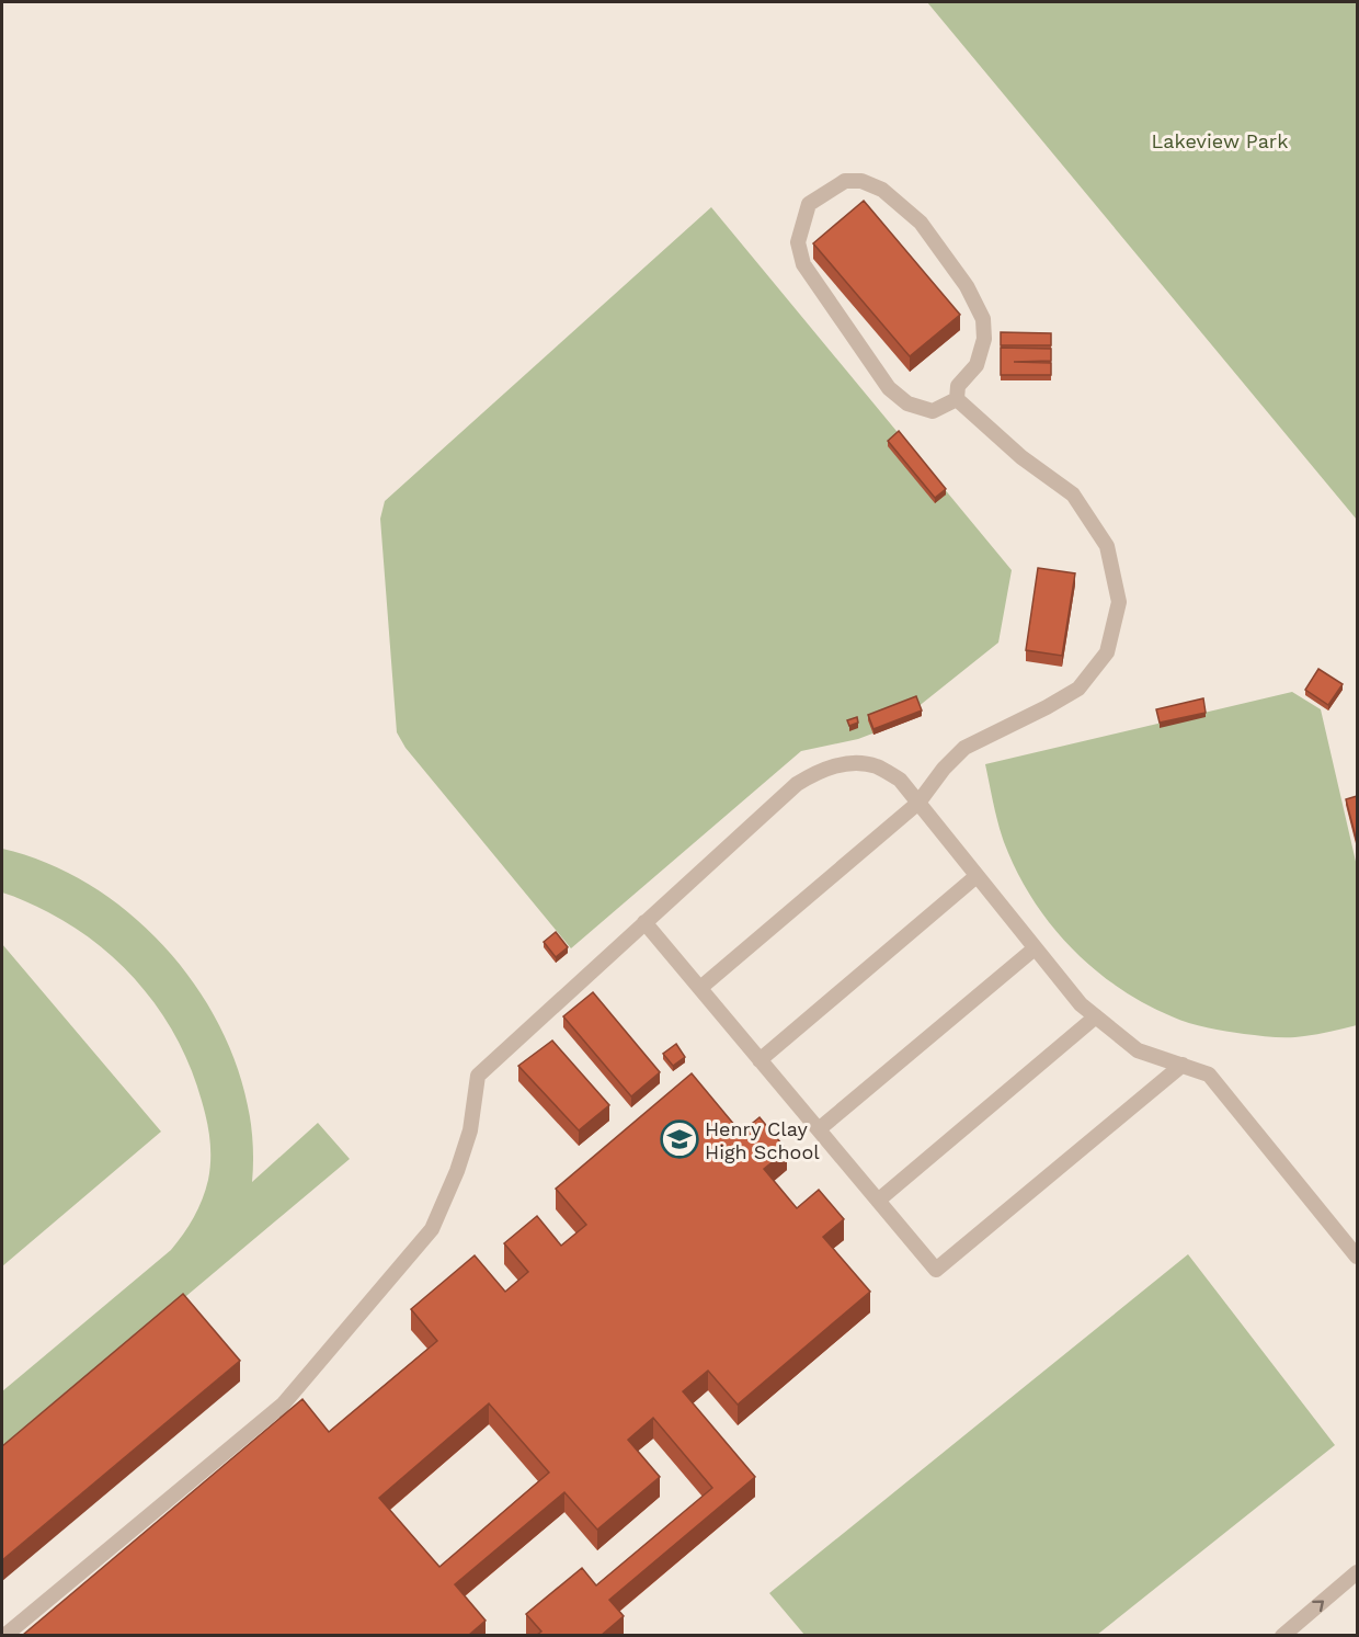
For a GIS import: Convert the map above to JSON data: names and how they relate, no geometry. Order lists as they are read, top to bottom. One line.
{"parks":["Lakeview Park"],"places":{"school or university":["Henry Clay High School"]}}
